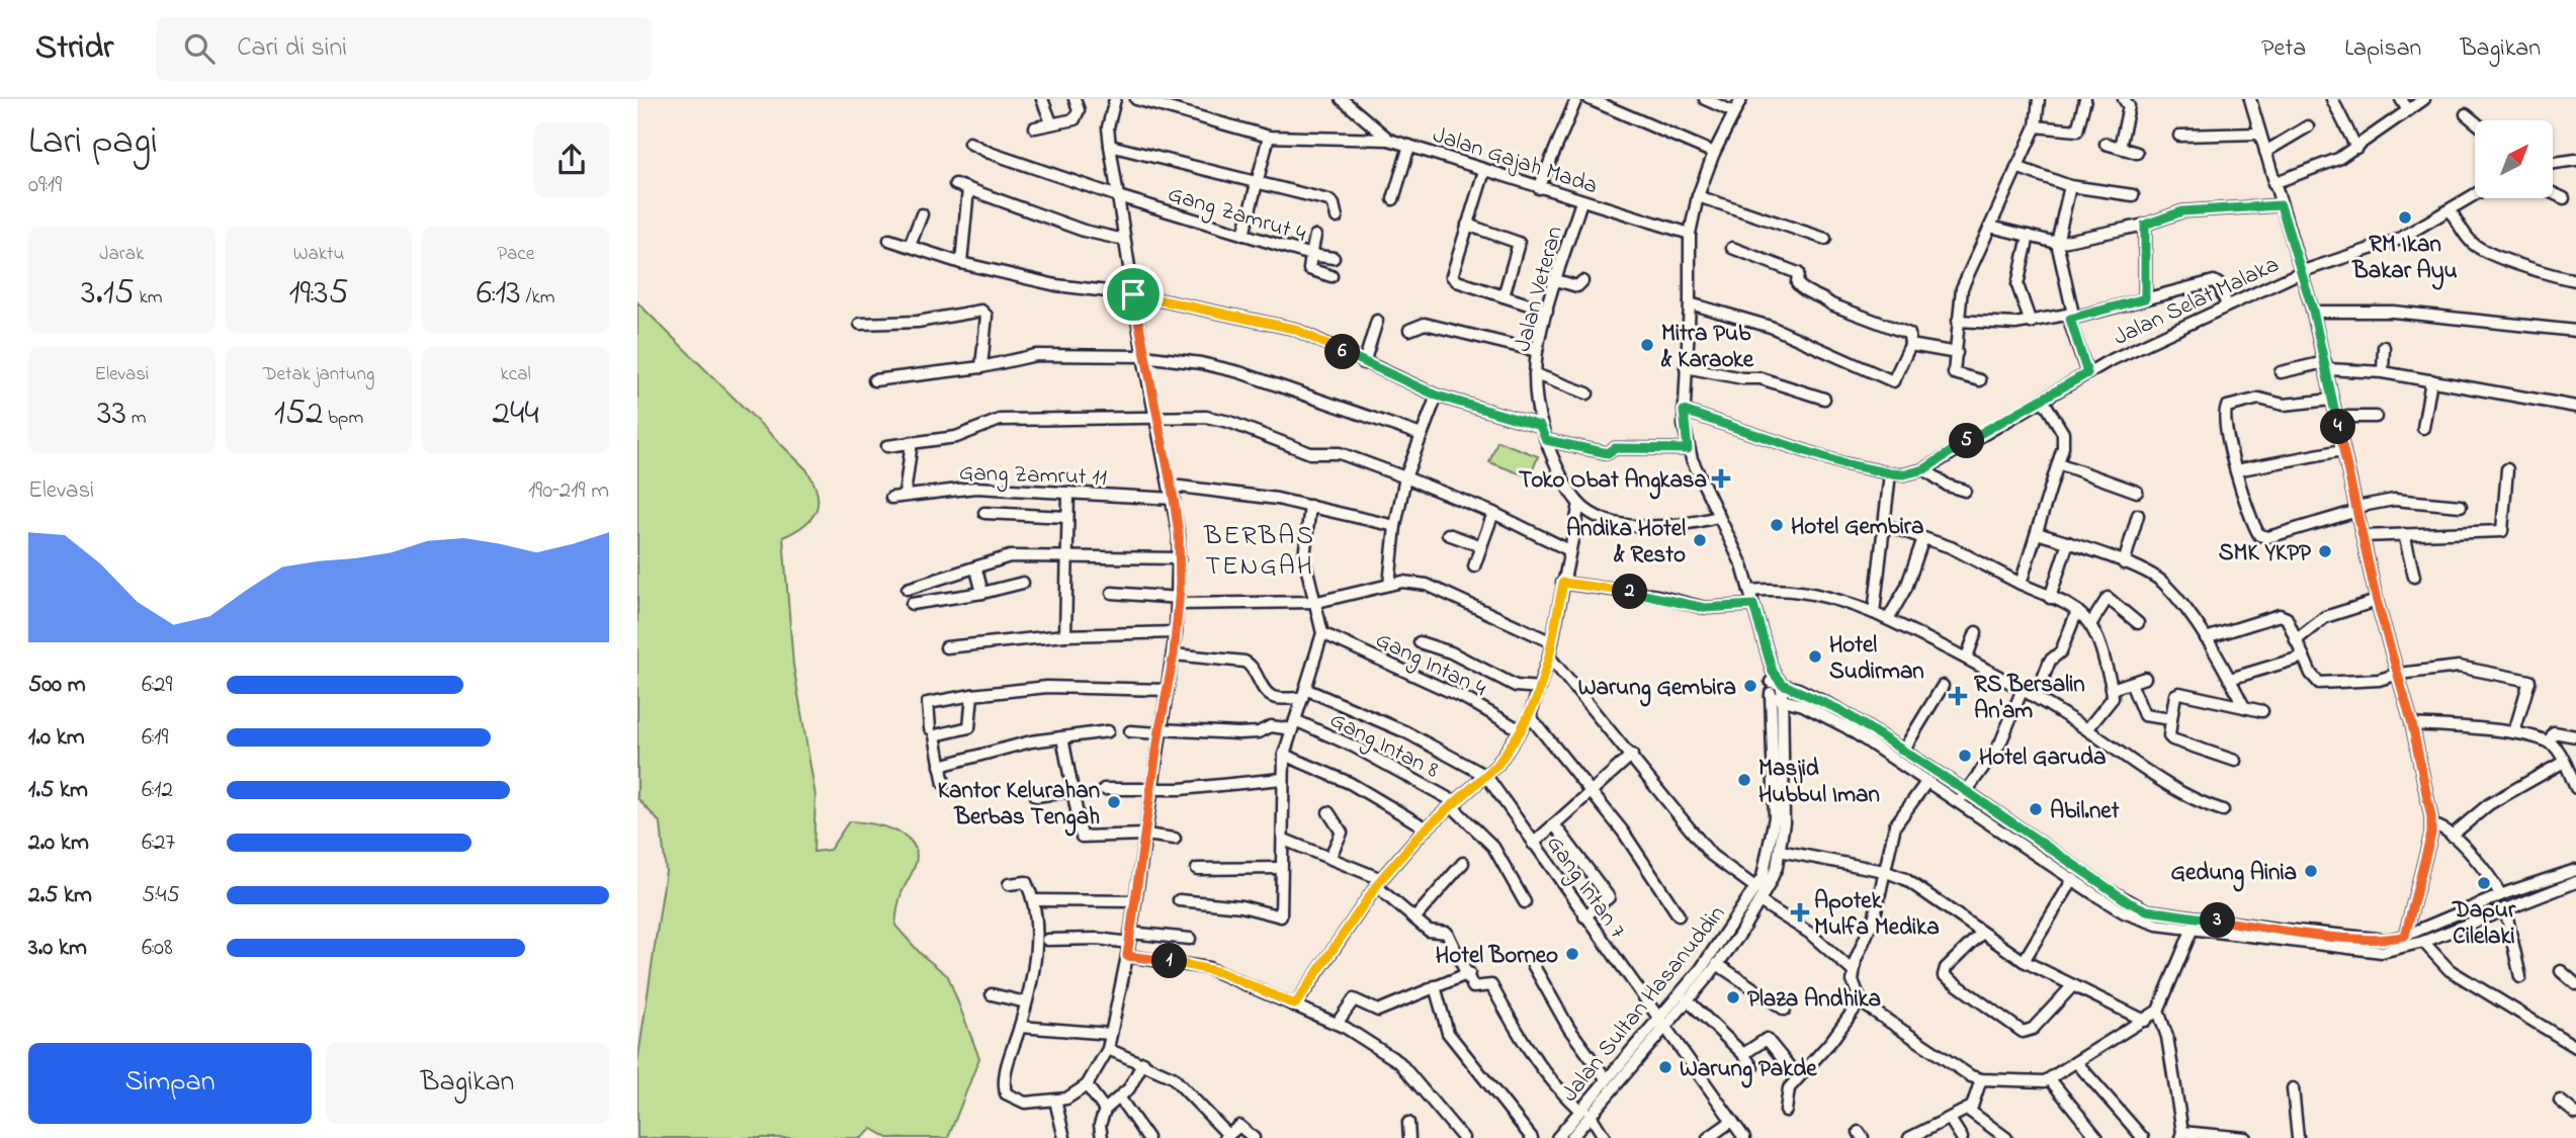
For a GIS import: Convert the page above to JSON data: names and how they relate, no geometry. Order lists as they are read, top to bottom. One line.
{"streets":{"street":["Jalan Gajah Mada","Gang Zamrut 4","Jalan Veteran","Jalan Selat Malaka","Gang Zamrut 11","Gang Intan 4","Gang Intan 8","Gang Intan 7","Jalan Sultan Hasanuddin"]},"crossings":[["Jalan Gajah Mada","Jalan Veteran"],["Gang Intan 7","Jalan Sultan Hasanuddin"]],"districts":["BERBAS TENGAH"],"places":{"other":["RM Ikan Bakar Ayu","Mitra Pub & Karaoke","Hotel Gembira","Andika Hotel & Resto","SMK YKPP","Hotel Sudirman","Warung Gembira","Hotel Garuda","Masjid Hubbul Iman","Kantor Kelurahan Berbas Tengah","Abil.net","Gedung Ainia","Dapur Cilelaki","Hotel Borneo","Plaza Andhika","Warung Pakde"],"health":["Toko Obat Angkasa","RS Bersalin An'am","Apotek Mulfa Medika"]},"north":"top right","page":{"header":"Stridr","search":"Cari di sini","nav":["Peta","Lapisan","Bagikan"],"heading":["Lari pagi","09:19"],"stats":[["Jarak","3.15 km"],["Waktu","19:35"],["Pace","6:13 /km"],["Elevasi","33 m"],["Detak jantung","152 bpm"],["kcal","244"]],"pins":["6","4","5","2","3","1"],"chart":["Elevasi","190–219 m"],"list":[{"name":"500 m","note":"6:29"},{"name":"1.0 km","note":"6:19"},{"name":"1.5 km","note":"6:12"},{"name":"2.0 km","note":"6:27"},{"name":"2.5 km","note":"5:45"},{"name":"3.0 km","note":"6:08"}],"buttons":["Simpan","Bagikan"]}}
